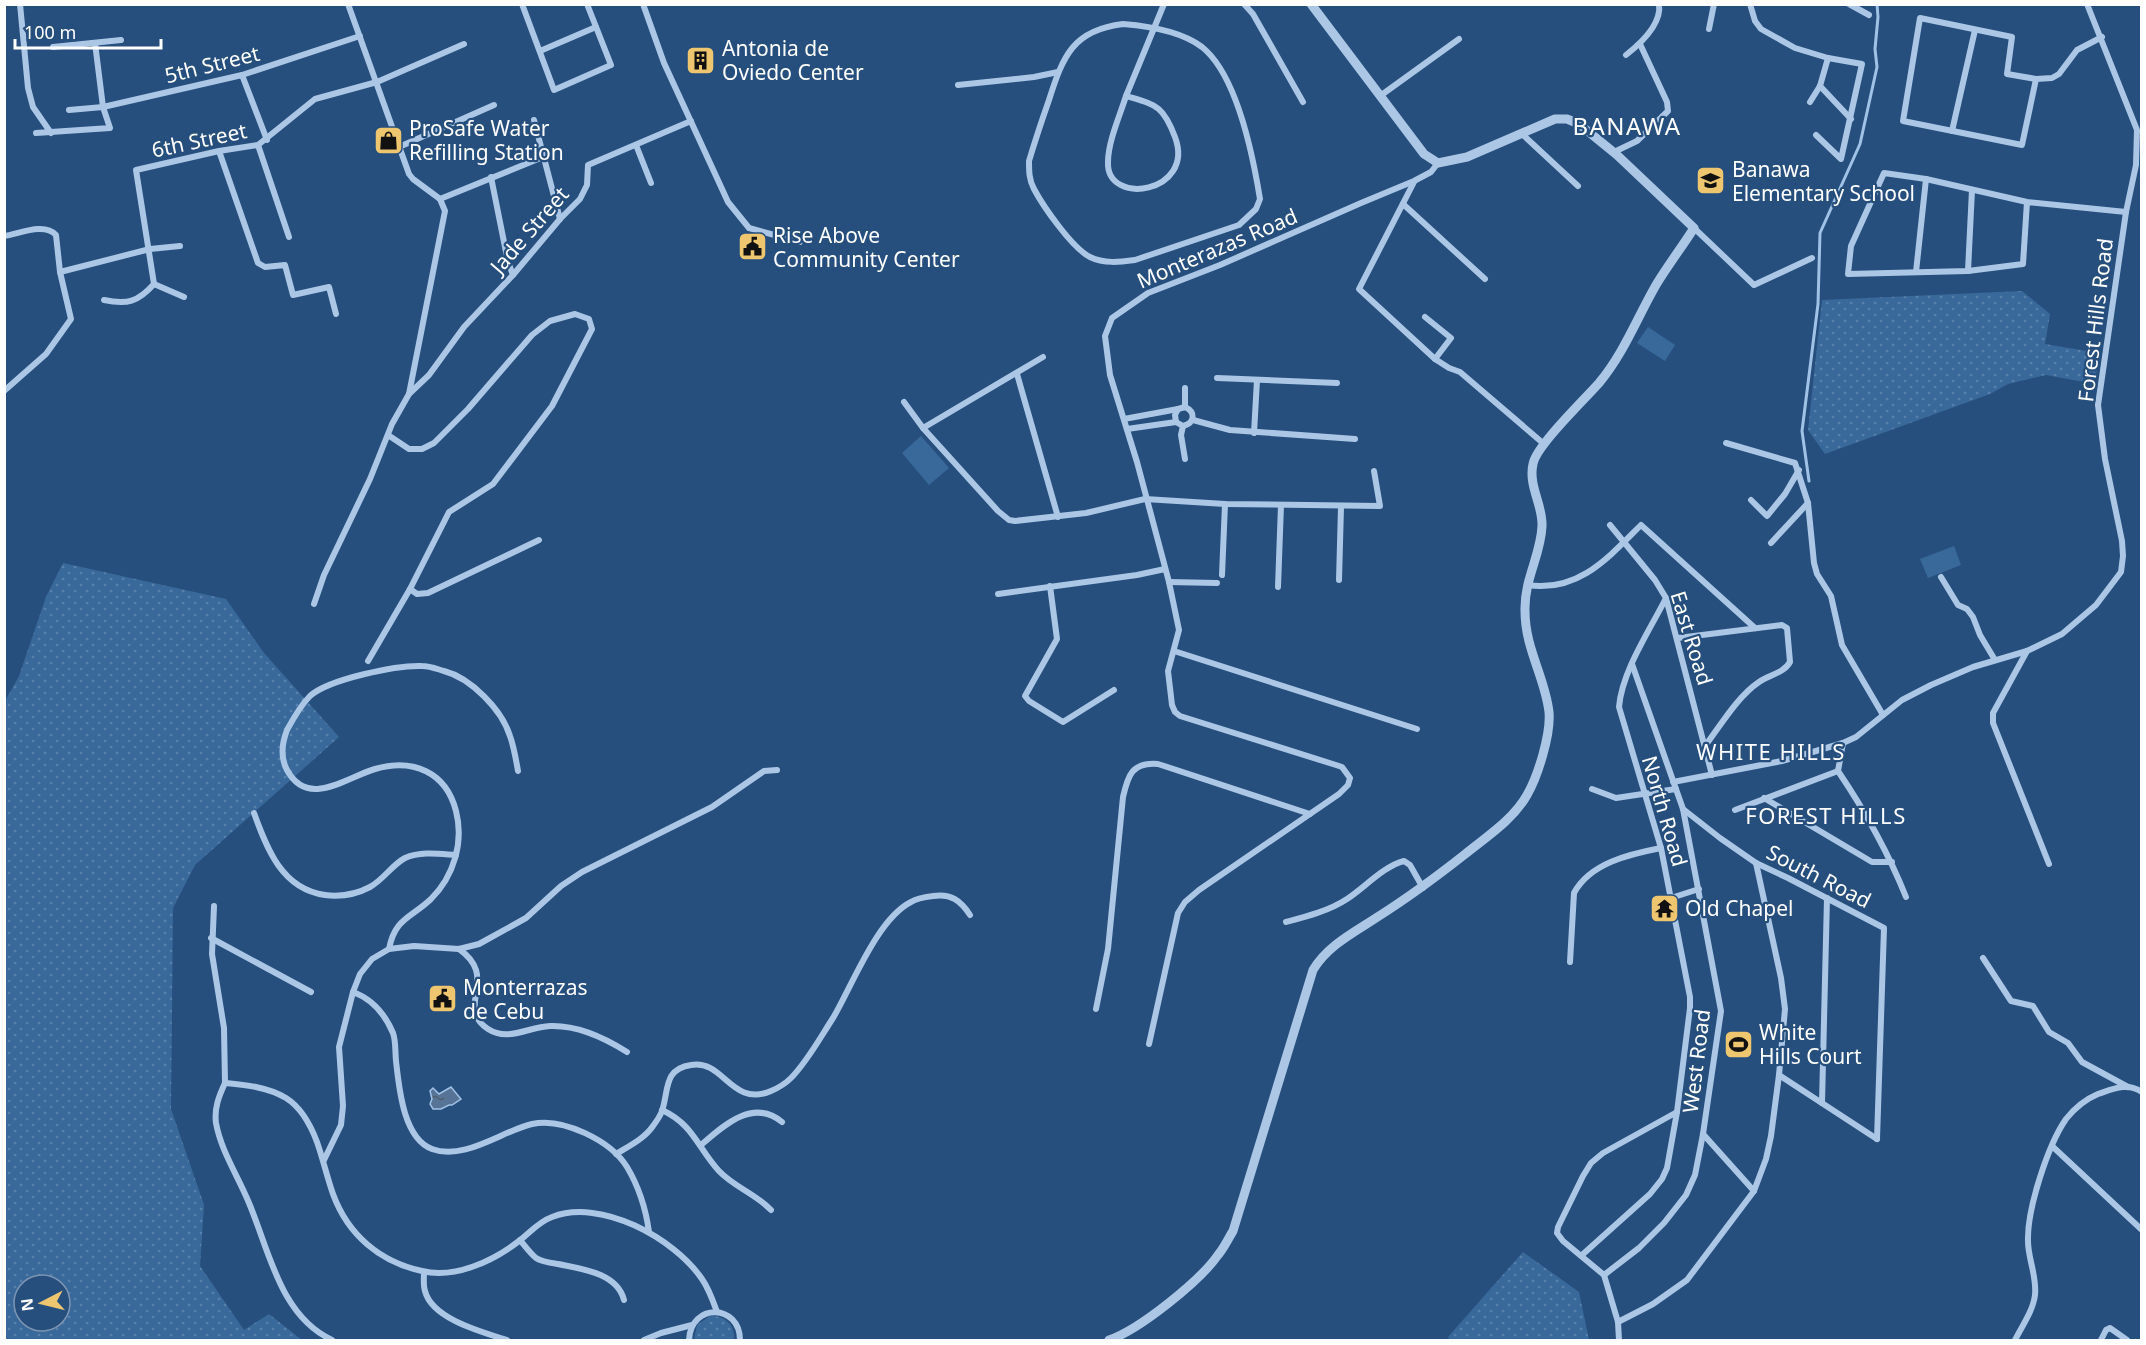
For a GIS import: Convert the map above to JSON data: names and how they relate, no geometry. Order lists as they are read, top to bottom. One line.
{"streets":{"street":["5th Street","6th Street","Jade Street","Monterazas Road","Forest Hills Road","East Road","North Road","South Road","West Road"]},"crossings":[["Forest Hills Road","East Road"],["Forest Hills Road","North Road"],["Forest Hills Road","West Road"],["East Road","North Road"],["North Road","West Road"],["South Road","West Road"]],"districts":["BANAWA","WHITE HILLS","FOREST HILLS"],"places":{"building":["Antonia de Oviedo Center"],"shop":["ProSafe Water Refilling Station"],"school or university":["Banawa Elementary School"],"public building":["Rise Above Community Center","Monterrazas de Cebu"],"temple":["Old Chapel"],"sports":["White Hills Court"]},"scale_bar":"100 m","north":"left"}
